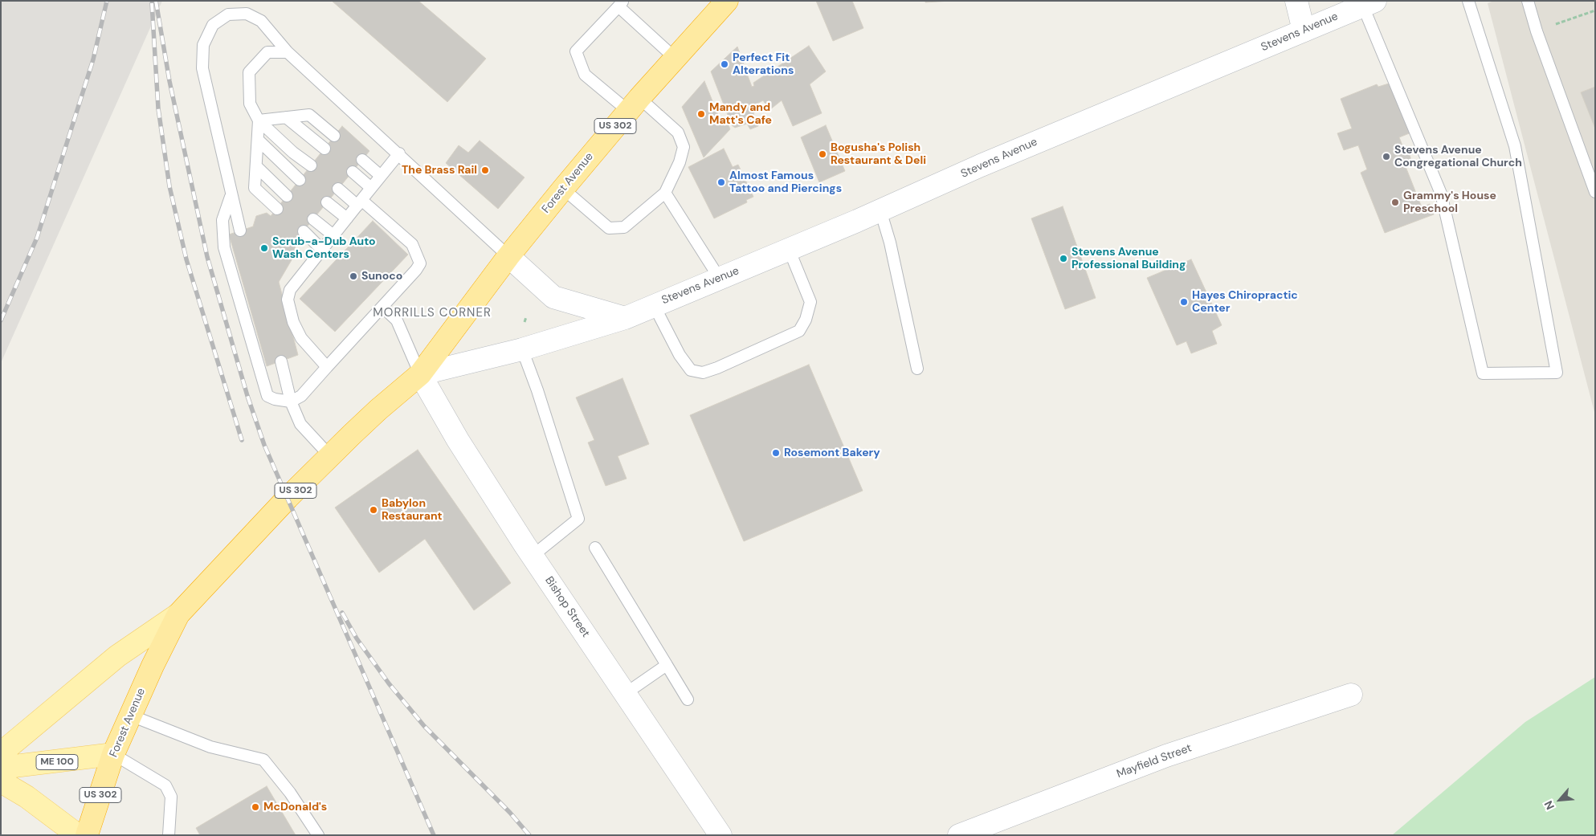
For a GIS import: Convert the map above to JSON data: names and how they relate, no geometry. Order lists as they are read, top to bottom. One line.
{"streets":{"highway":["US 302","Forest Avenue"],"main road":["Stevens Avenue","Bishop Street","Mayfield Street","ME 100"]},"crossings":[["Stevens Avenue","US 302"],["Stevens Avenue","Forest Avenue"],["Stevens Avenue","Bishop Street"],["US 302","Forest Avenue"],["US 302","Bishop Street"],["Forest Avenue","Bishop Street"],["Forest Avenue","ME 100"]],"districts":["MORRILLS CORNER"],"places":["Perfect Fit Alterations","Mandy and Matt's Cafe","Bogusha's Polish Restaurant & Deli","Stevens Avenue Congregational Church","The Brass Rail","Almost Famous Tattoo and Piercings","Grammy's House Preschool","Scrub-a-Dub Auto Wash Centers","Stevens Avenue Professional Building","Sunoco","Hayes Chiropractic Center","Rosemont Bakery","Babylon Restaurant","McDonald's"],"north":"bottom left"}
